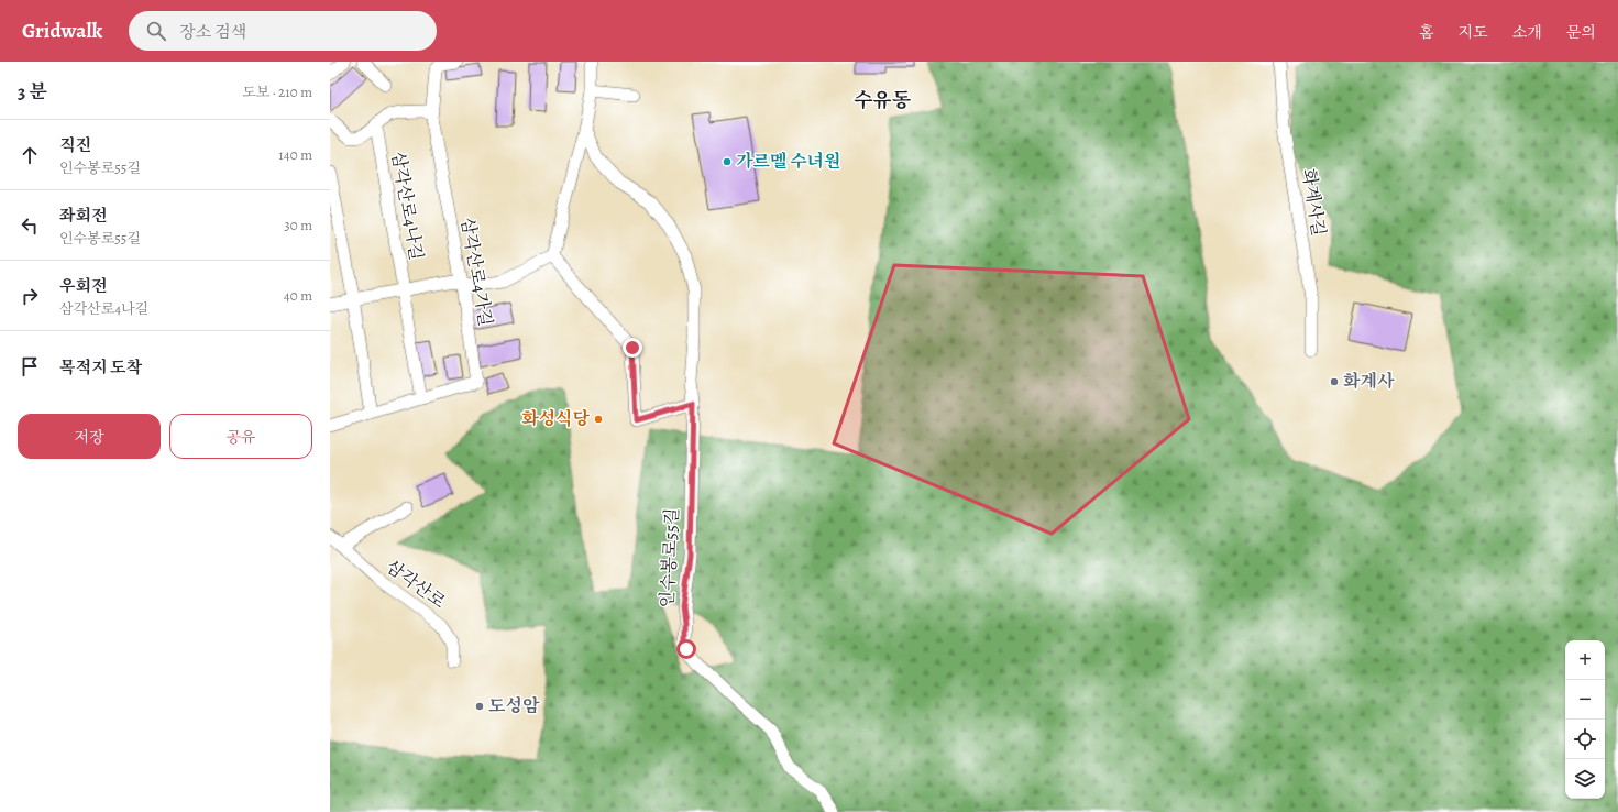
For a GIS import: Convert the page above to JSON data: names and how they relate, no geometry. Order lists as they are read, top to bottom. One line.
{"streets":{"street":["화계사길","삼각산로4나길","삼각산로4가길","인수봉로55길","삼각산로"]},"districts":["수유동"],"places":["가르멜 수녀원","화계사","화성식당","도성암"],"page":{"header":"Gridwalk","search":"장소 검색","nav":["홈","지도","소개","문의"],"heading":["3 분","도보 · 210 m"],"list":[["직진","인수봉로55길","140 m"],["좌회전","인수봉로55길","30 m"],["우회전","삼각산로4나길","40 m"],"목적지 도착"],"buttons":["저장","공유"],"map_buttons":["+","−"]}}
